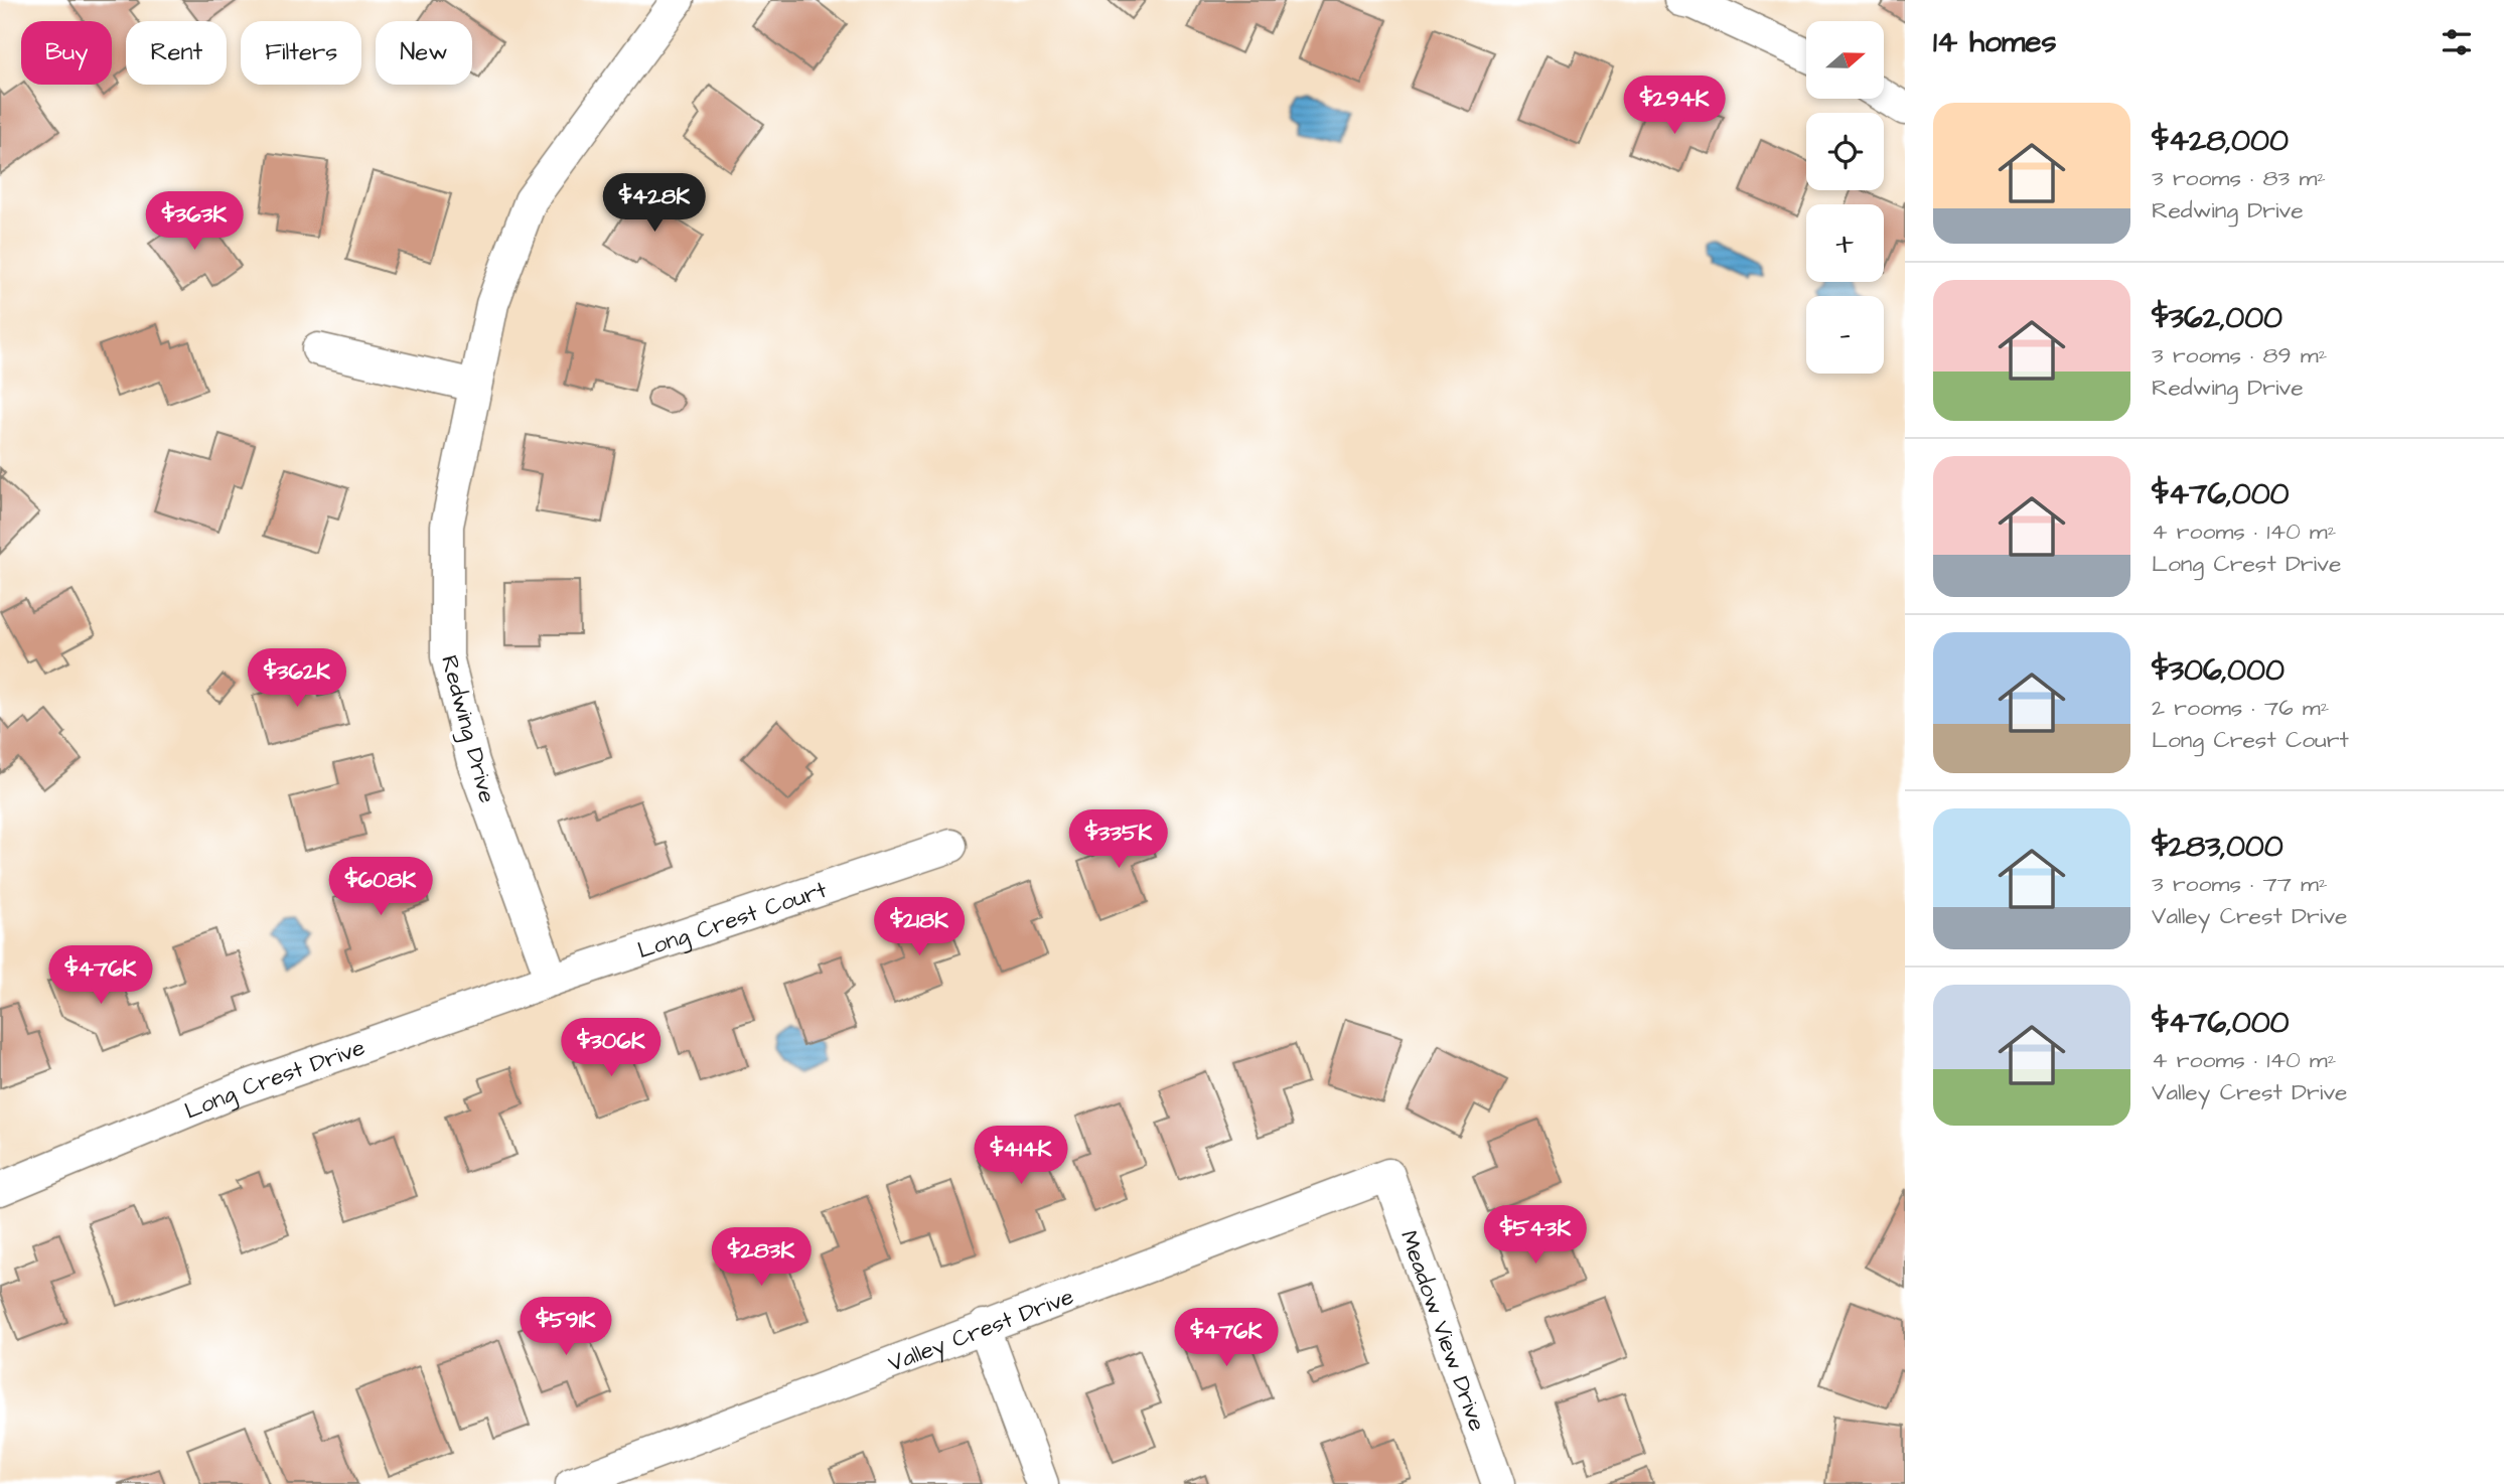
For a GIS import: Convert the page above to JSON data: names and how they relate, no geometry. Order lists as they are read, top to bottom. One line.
{"streets":{"street":["Redwing Drive","Long Crest Court","Long Crest Drive","Valley Crest Drive","Meadow View Drive"]},"crossings":[["Redwing Drive","Long Crest Court"],["Redwing Drive","Long Crest Drive"],["Long Crest Court","Long Crest Drive"],["Valley Crest Drive","Meadow View Drive"]],"north":"right","page":{"heading":"14 homes","map_buttons":["+","−"],"chip":["Buy","Rent","Filters","New"],"price":["$294K","$428K","$363K","$362K","$335K","$608K","$218K","$476K","$306K","$414K","$543K","$283K","$591K","$476K"],"list":[{"name":"$428,000","note":"3 rooms · 83 m² · Redwing Drive"},{"name":"$362,000","note":"3 rooms · 89 m² · Redwing Drive"},{"name":"$476,000","note":"4 rooms · 140 m² · Long Crest Drive"},{"name":"$306,000","note":"2 rooms · 76 m² · Long Crest Court"},{"name":"$283,000","note":"3 rooms · 77 m² · Valley Crest Drive"},{"name":"$476,000","note":"4 rooms · 140 m² · Valley Crest Drive"}]}}
